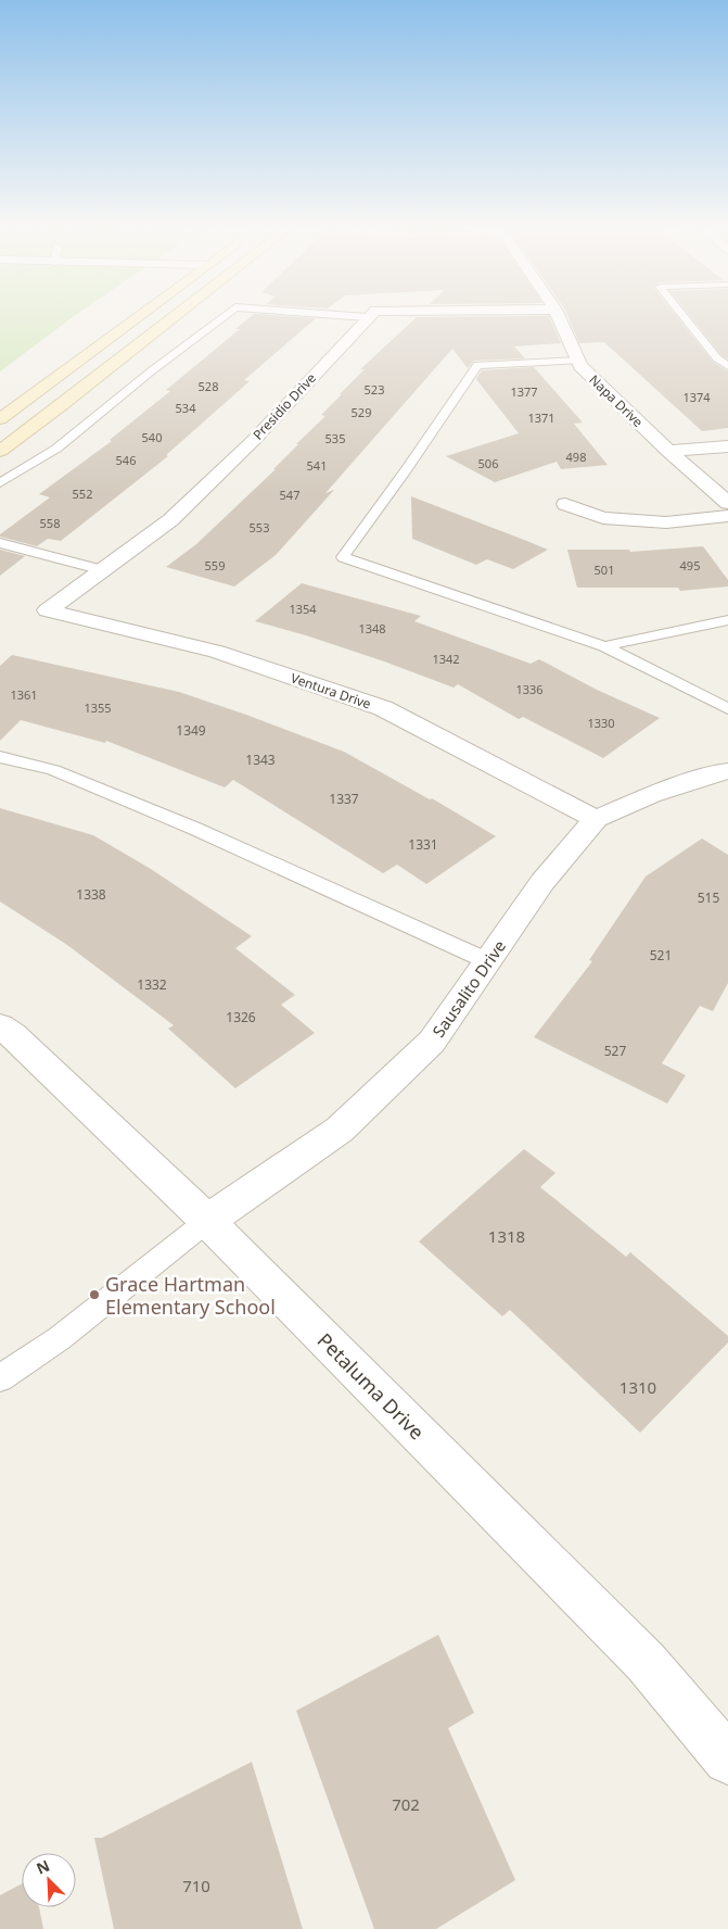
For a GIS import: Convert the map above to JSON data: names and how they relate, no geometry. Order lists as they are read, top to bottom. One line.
{"streets":{"street":["Napa Drive","Presidio Drive","Ventura Drive","Sausalito Drive","Petaluma Drive"]},"crossings":[["Presidio Drive","Ventura Drive"],["Ventura Drive","Sausalito Drive"],["Sausalito Drive","Petaluma Drive"]],"places":["Grace Hartman Elementary School"],"house_numbers":["528","523","1377","1374","534","529","1371","540","535","498","546","506","541","552","547","558","553","559","495","501","1354","1348","1342","1336","1361","1355","1330","1349","1343","1337","1331","1338","515","521","1332","1326","527","1318","1310","702","710"],"north":"top left"}
